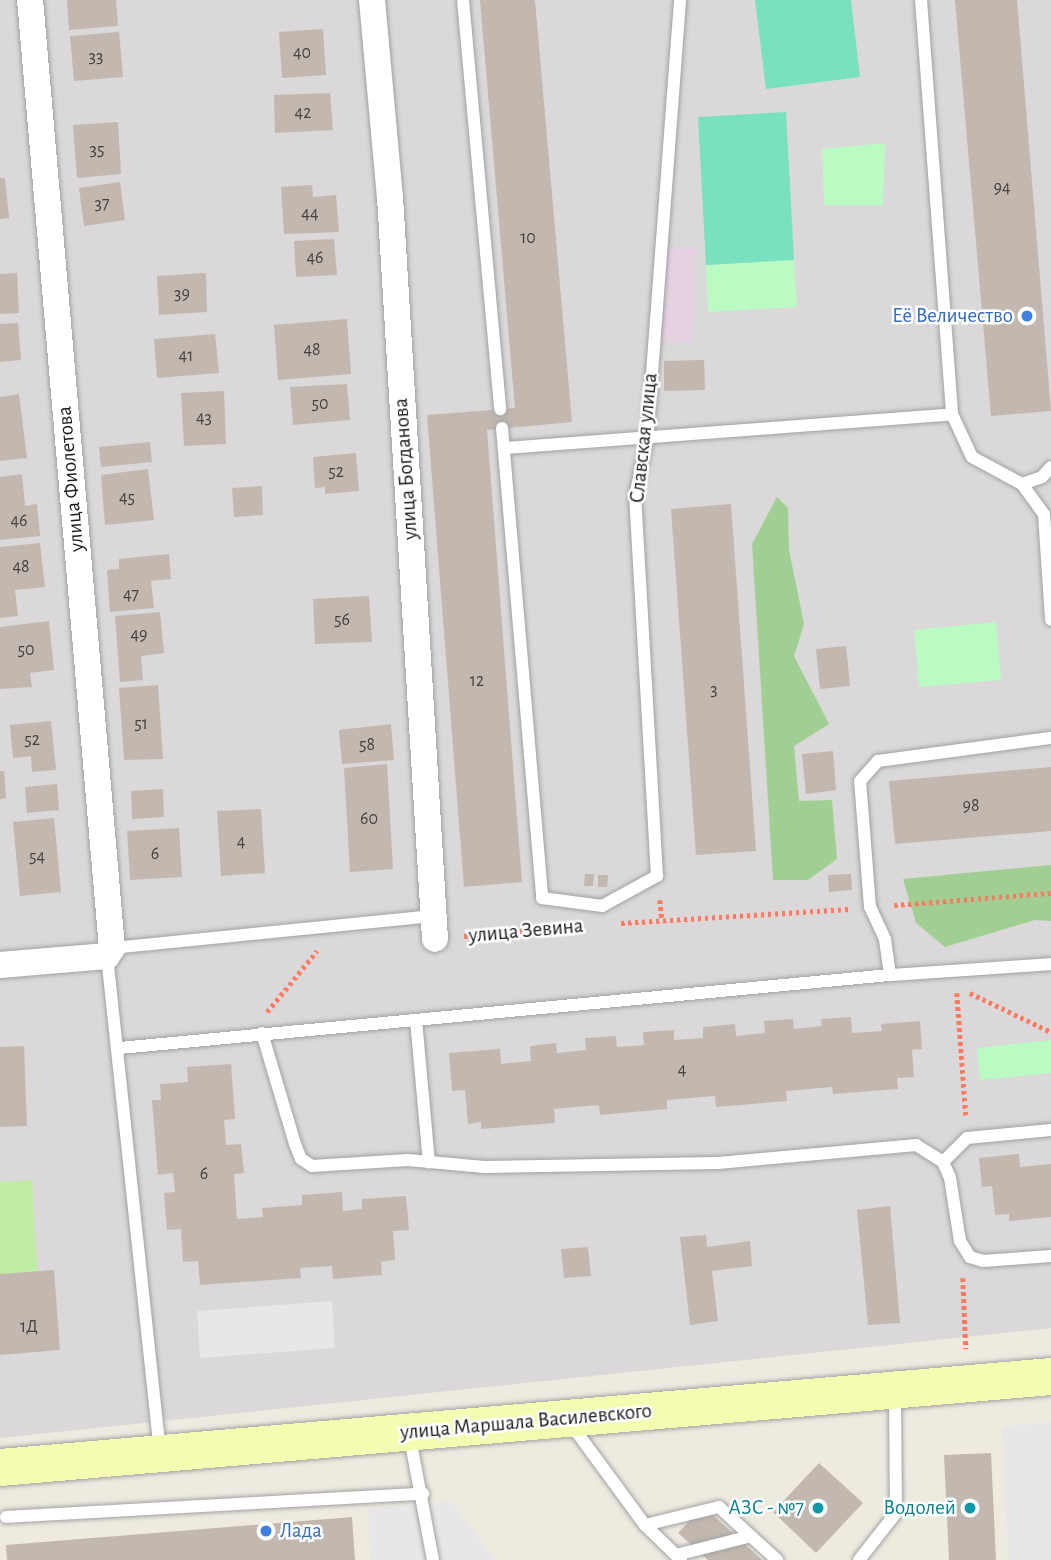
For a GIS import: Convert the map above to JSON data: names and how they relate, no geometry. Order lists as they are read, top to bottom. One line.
{"streets":{"main road":["улица Маршала Василевского"],"street":["улица Богданова","улица Фиолетова"],"lane":["Славская улица"],"path":["улица Зевина"]},"crossings":[["улица Богданова","улица Зевина"]],"places":["Её Величество","АЗС - №7","Водолей","Лада"],"house_numbers":["40","33","42","35","94","37","44","10","46","39","48","41","50","43","52","45","46","48","47","56","49","50","12","3","51","52","58","98","60","4","6","54","4","6","1Д"]}
